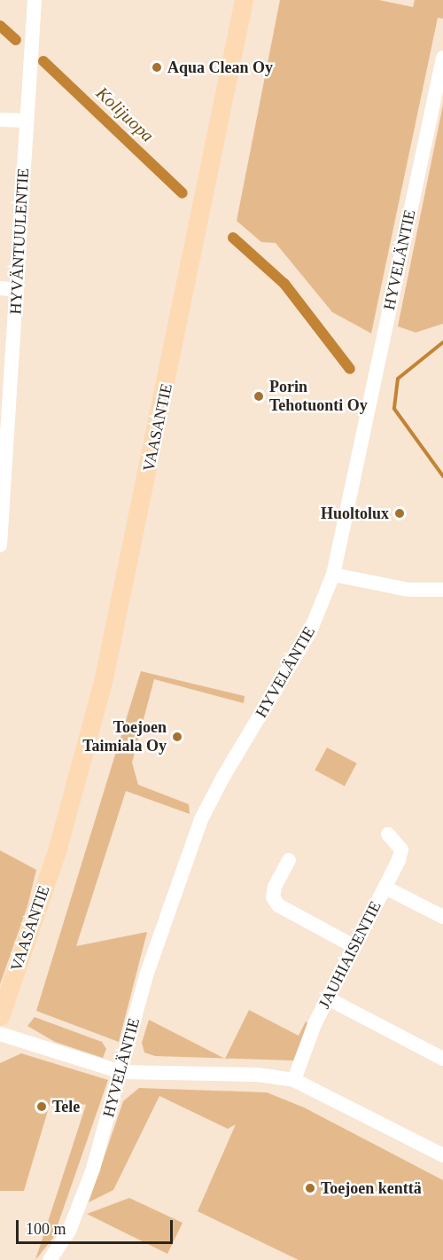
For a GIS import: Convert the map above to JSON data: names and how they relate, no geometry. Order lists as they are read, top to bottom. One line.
{"streets":{"main road":["VAASANTIE"],"street":["HYVÄNTUULENTIE","HYVELÄNTIE","JAUHIAISENTIE"]},"water":["Kolijuopa"],"places":["Aqua Clean Oy","Porin Tehotuonti Oy","Huoltolux","Toejoen Taimiala Oy","Tele","Toejoen kenttä"],"scale_bar":"100 m"}
